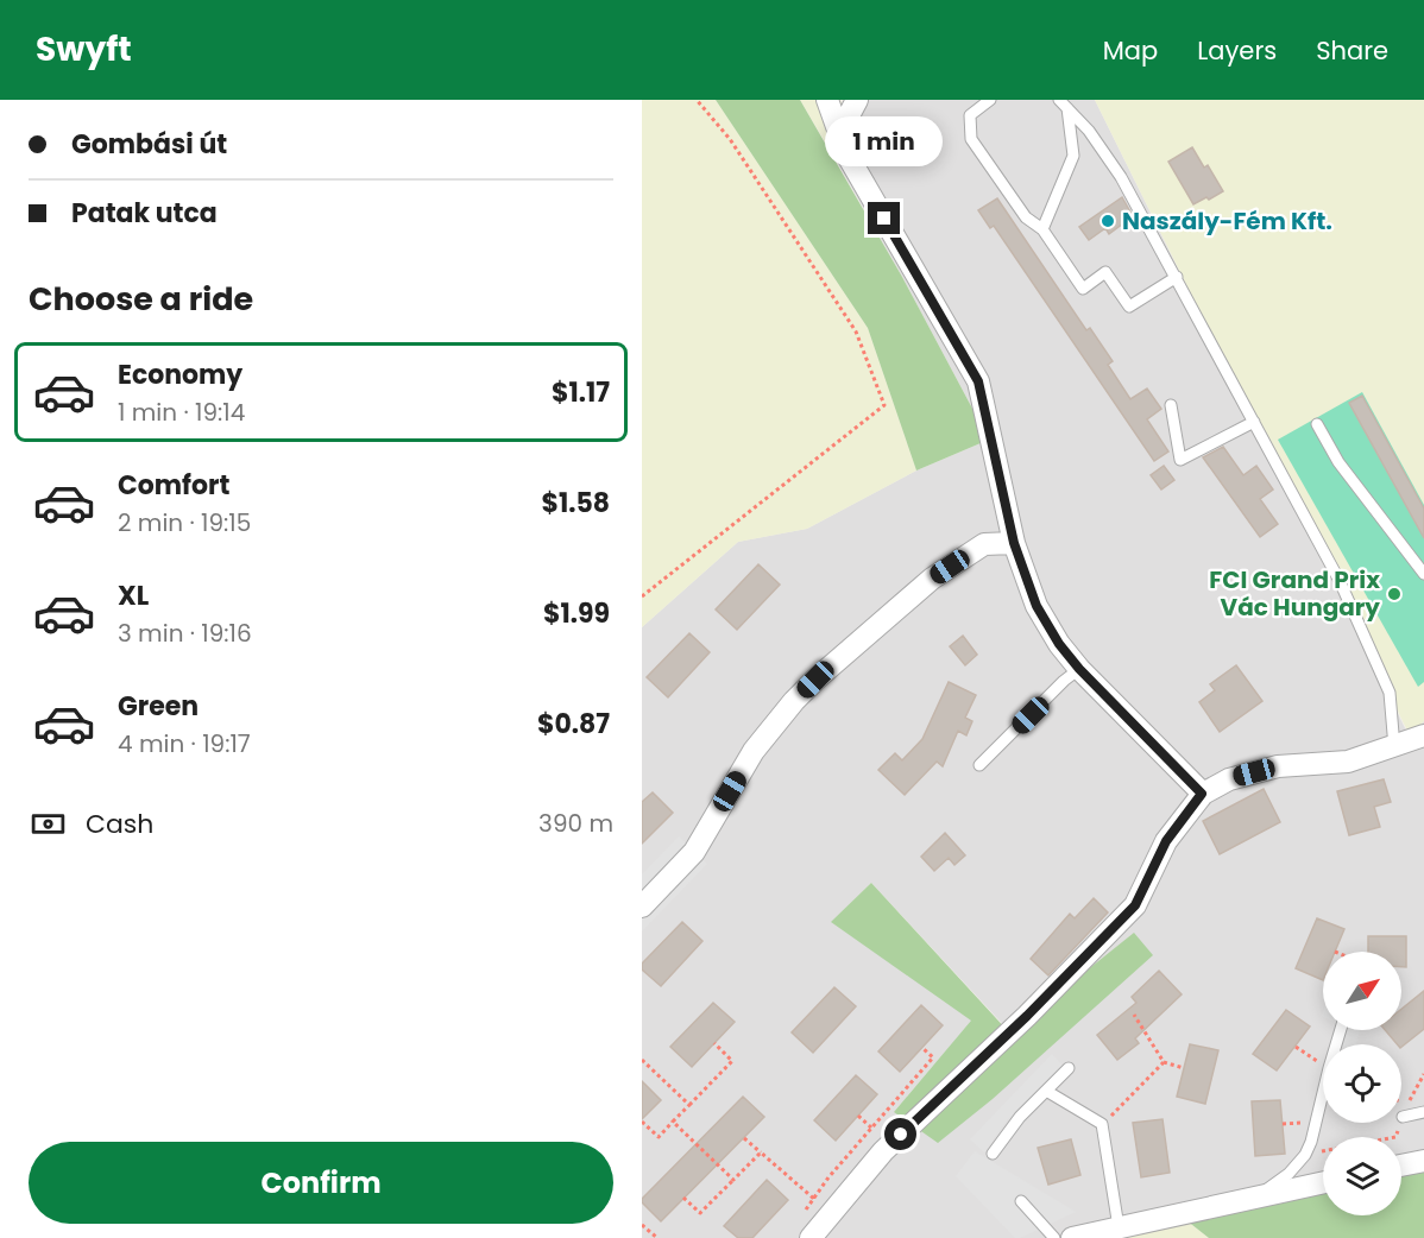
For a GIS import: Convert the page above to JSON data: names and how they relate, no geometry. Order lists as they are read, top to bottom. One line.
{"places":["Naszály-Fém Kft.","FCI Grand Prix Vác Hungary"],"north":"top right","page":{"header":"Swyft","nav":["Map","Layers","Share"],"banner":["Gombási út","Patak utca"],"bubble":"1 min","heading":"Choose a ride","list":[{"name":"Economy","note":"1 min · 19:14","value":"$1.17"},{"name":"Comfort","note":"2 min · 19:15","value":"$1.58"},{"name":"XL","note":"3 min · 19:16","value":"$1.99"},{"name":"Green","note":"4 min · 19:17","value":"$0.87"}],"pay":["Cash","390 m"],"buttons":"Confirm"}}
